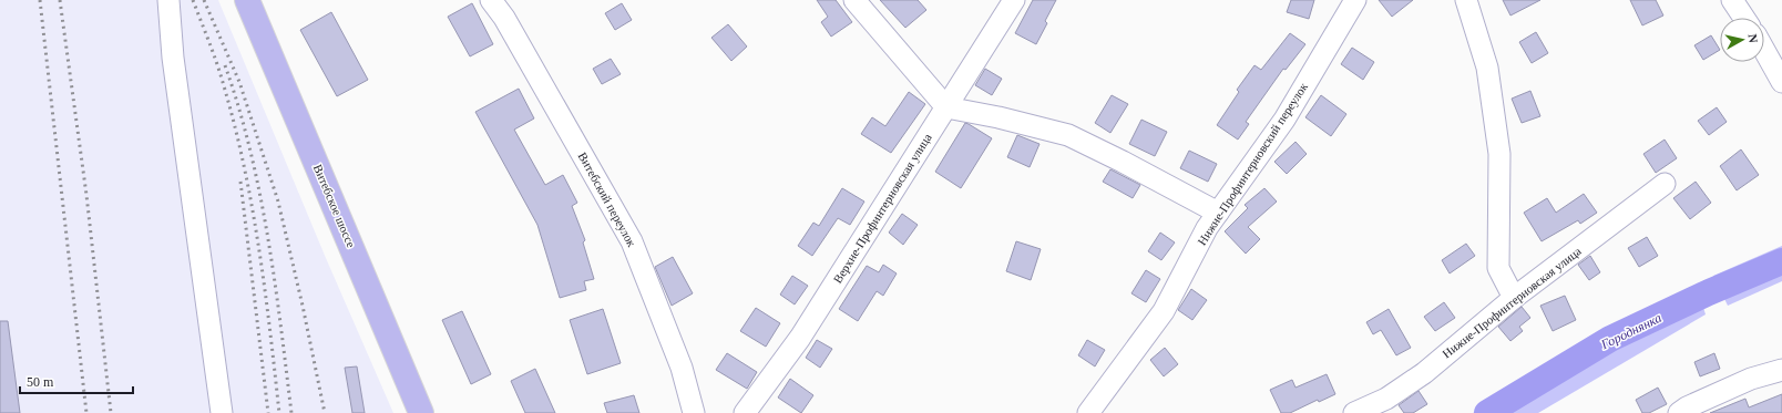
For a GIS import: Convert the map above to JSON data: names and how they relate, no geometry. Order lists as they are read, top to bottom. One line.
{"streets":{"main road":["Витебское шоссе"],"street":["Нижне-Профинтерновский переулок","Витебский переулок","Верхне-Профинтерновская улица","Нижне-Профинтерновская улица"]},"water":["Городнянка"],"scale_bar":"50 m","north":"right"}
